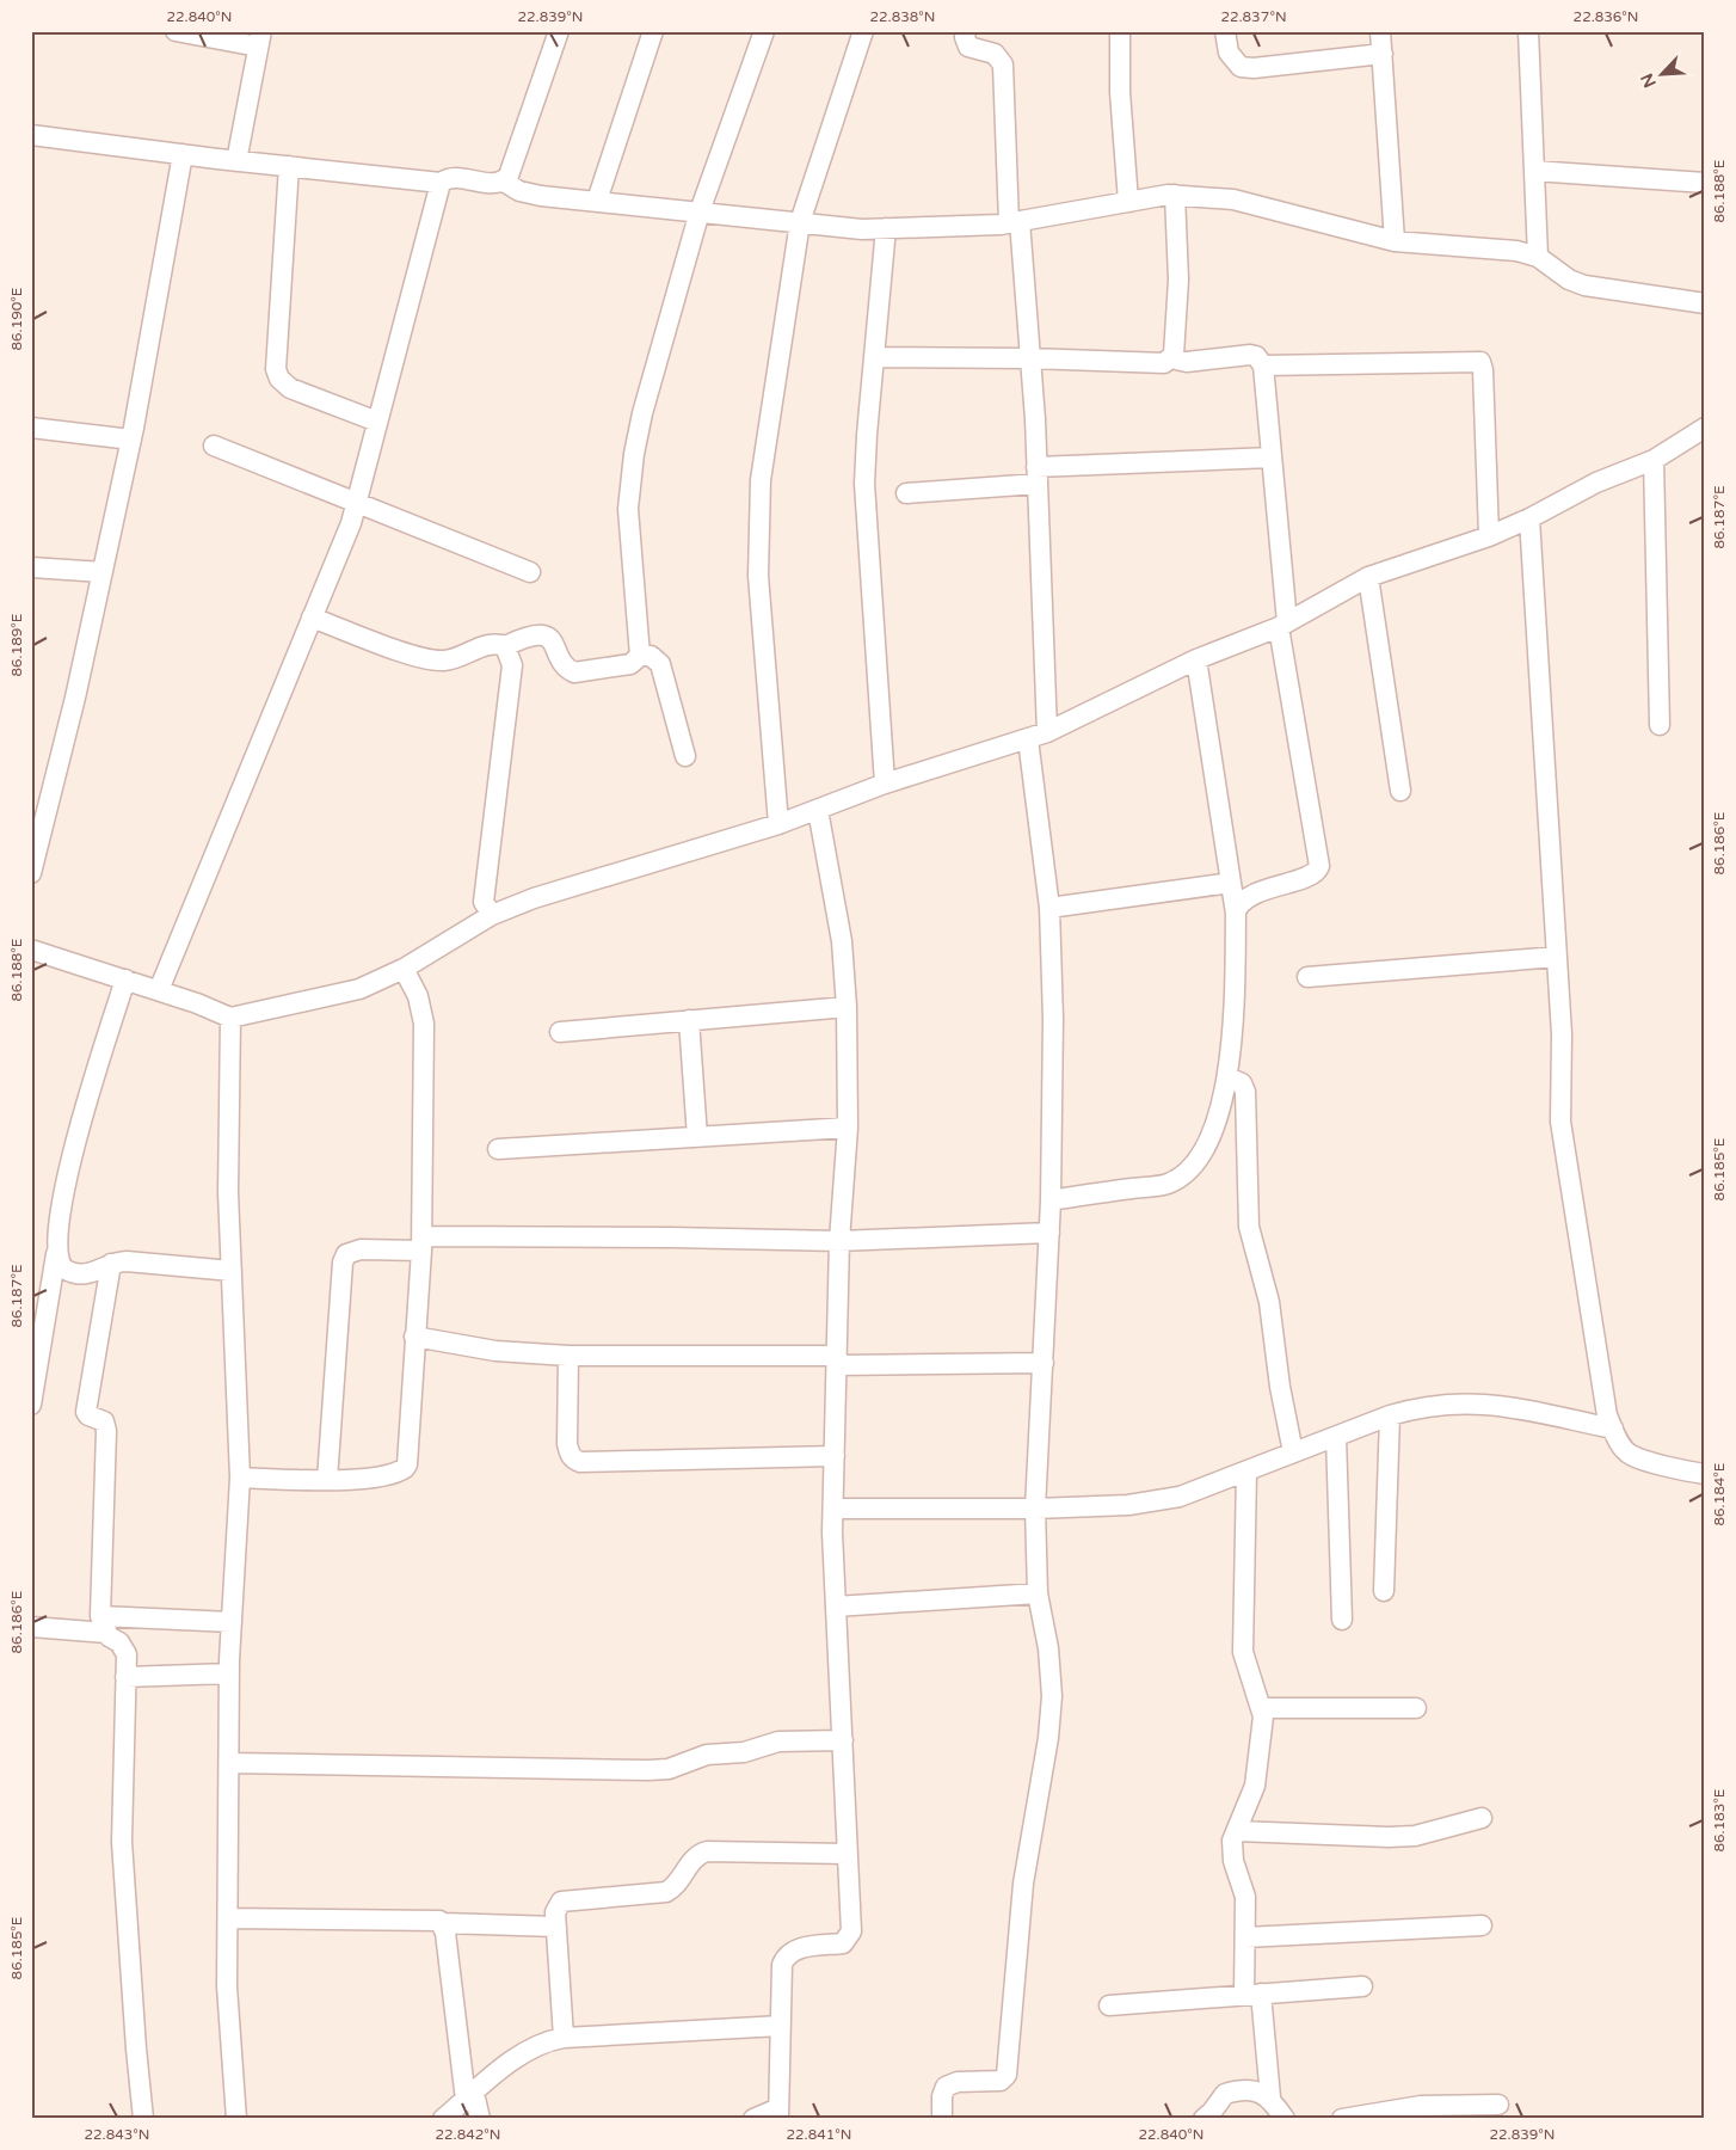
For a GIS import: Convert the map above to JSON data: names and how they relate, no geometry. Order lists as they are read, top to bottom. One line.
{"north":"bottom left","coordinates":["22.840°N","22.839°N","22.838°N","22.837°N","22.836°N","86.188°E","86.190°E","86.187°E","86.189°E","86.186°E","86.185°E","86.184°E","86.183°E","22.843°N","22.842°N","22.841°N"]}
